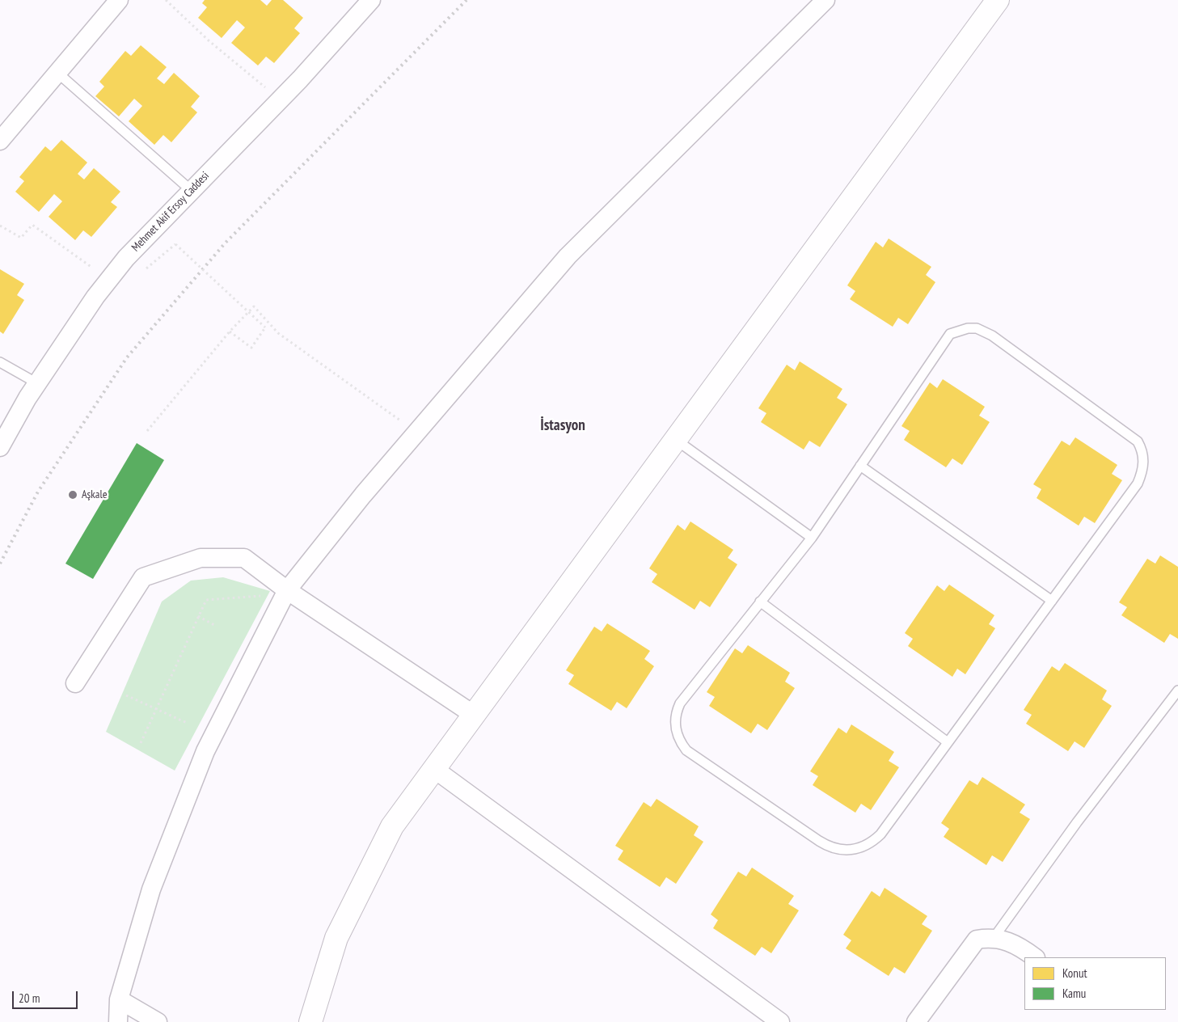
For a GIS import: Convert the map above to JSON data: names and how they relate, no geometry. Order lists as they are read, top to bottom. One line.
{"streets":{"street":["Mehmet Akif Ersoy Caddesi"]},"districts":["İstasyon"],"places":["Aşkale"],"legend":["Konut","Kamu"],"scale_bar":"20 m"}
